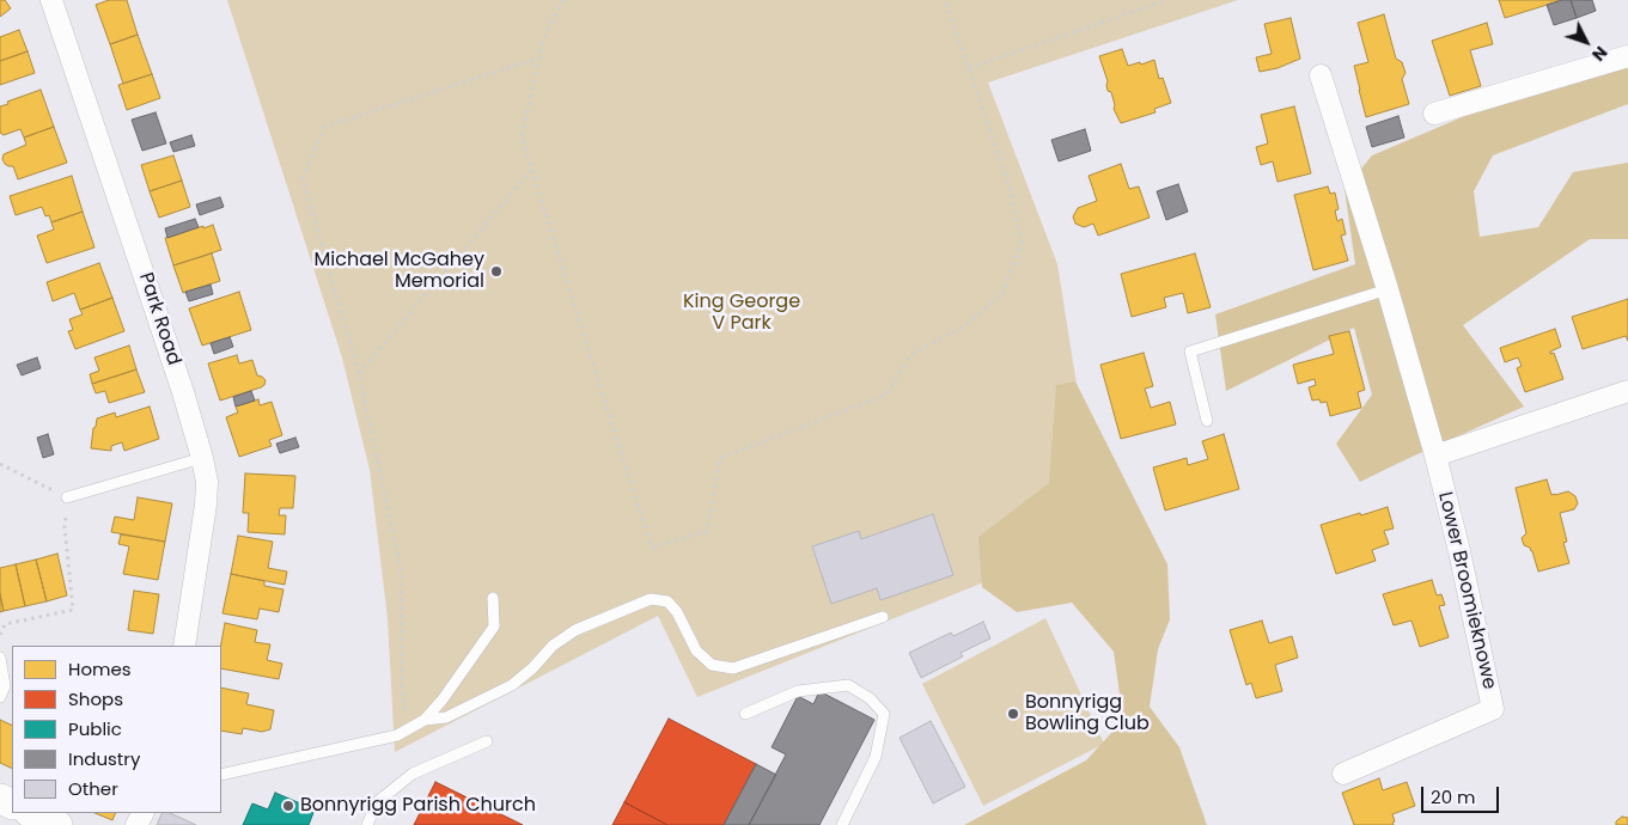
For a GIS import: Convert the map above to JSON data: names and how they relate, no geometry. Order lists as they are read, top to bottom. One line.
{"streets":{"street":["Park Road","Lower Broomieknowe"]},"parks":["King George V Park"],"places":["Michael McGahey Memorial","Bonnyrigg Bowling Club","Bonnyrigg Parish Church"],"legend":["Homes","Shops","Public","Industry","Other"],"scale_bar":"20 m","north":"bottom right"}
